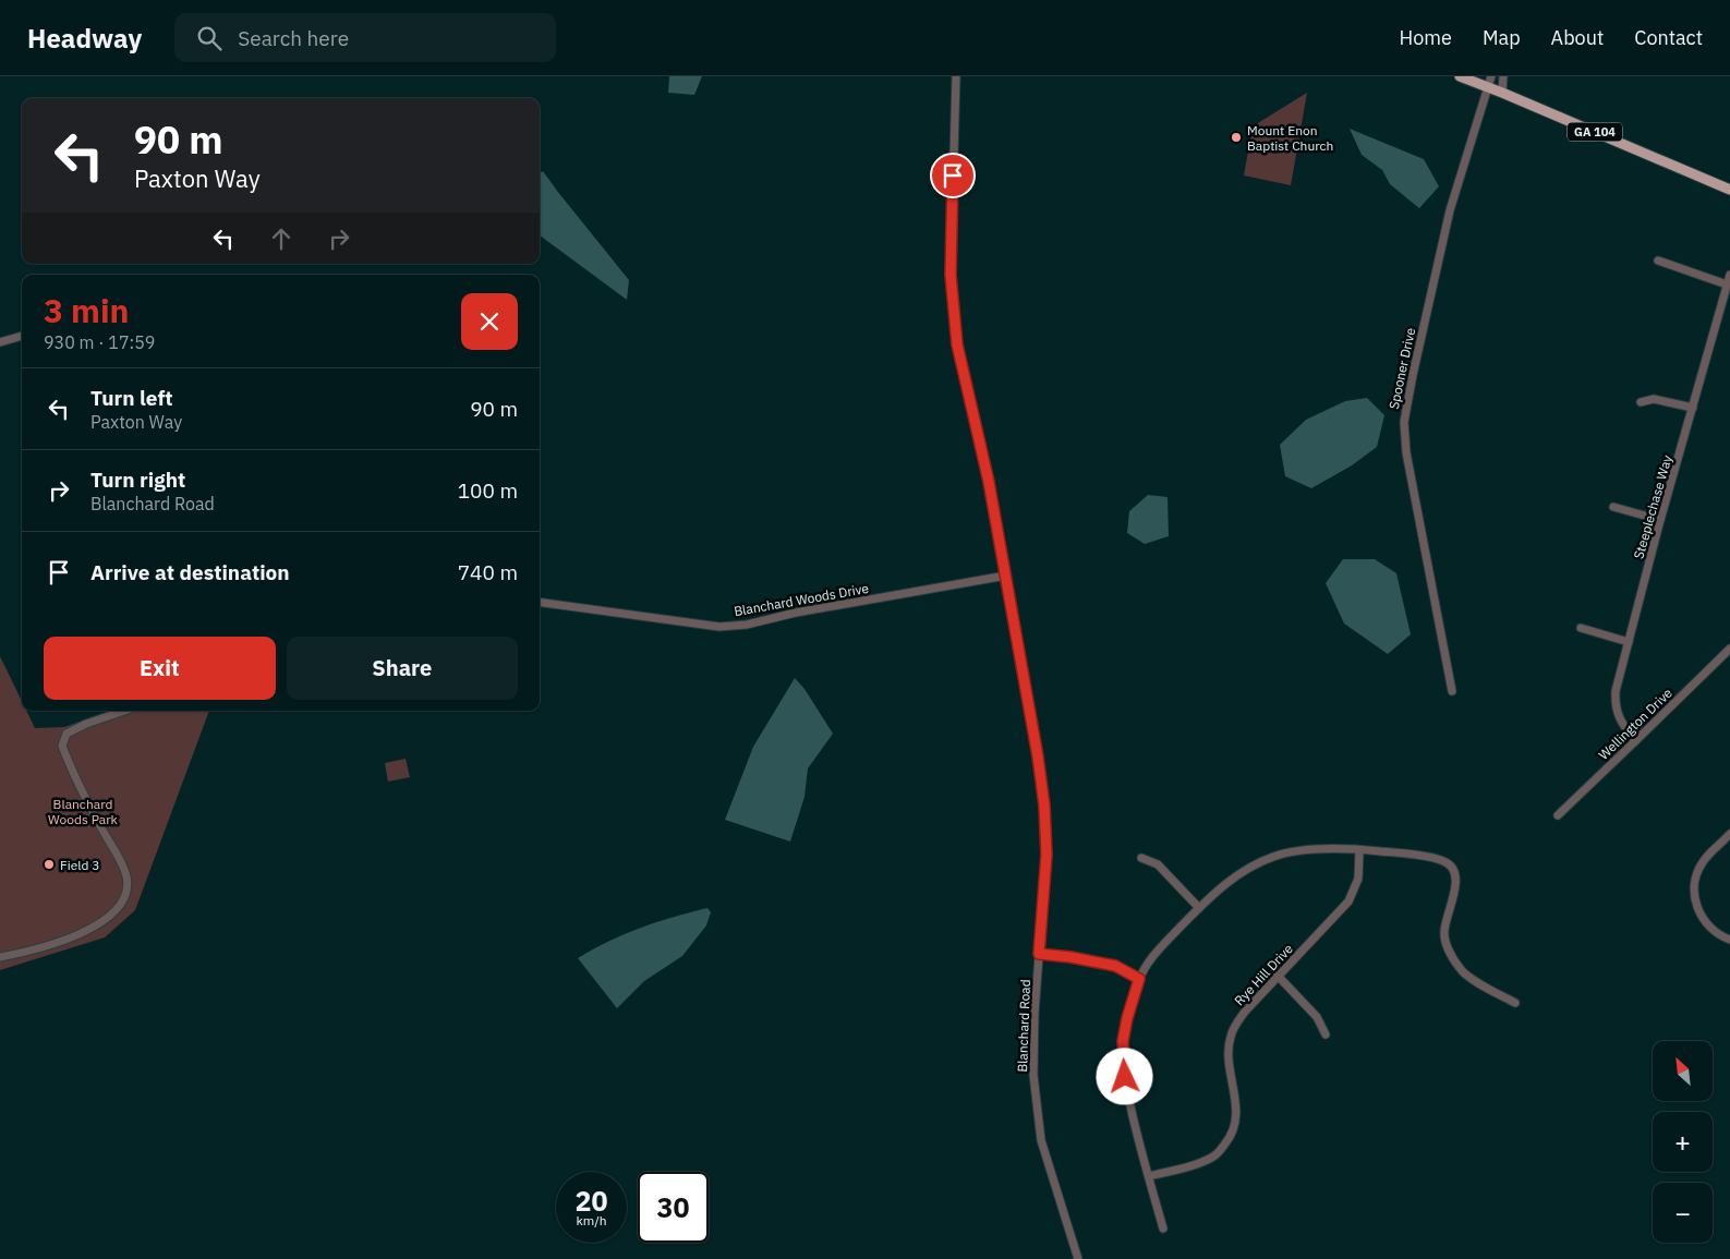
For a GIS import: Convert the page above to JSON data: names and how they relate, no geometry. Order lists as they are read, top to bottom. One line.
{"streets":{"main road":["GA 104"],"street":["Spooner Drive","Steeplechase Way","Blanchard Woods Drive","Wellington Drive","Rye Hill Drive","Blanchard Road"]},"crossings":[["GA 104","Spooner Drive"],["Steeplechase Way","Wellington Drive"],["Blanchard Woods Drive","Blanchard Road"]],"parks":["Blanchard Woods Park"],"places":["Mount Enon Baptist Church","Field 3"],"north":"top left","page":{"header":"Headway","search":"Search here","nav":["Home","Map","About","Contact"],"turn":["90 m","Paxton Way"],"heading":["3 min","930 m · 17:59"],"list":[{"name":"Turn left","note":"Paxton Way","value":"90 m"},{"name":"Turn right","note":"Blanchard Road","value":"100 m"},{"name":"Arrive at destination","value":"740 m"}],"buttons":["Exit","Share"],"map_buttons":["+","−"],"speed":"20 km/h","limit":"30"}}
